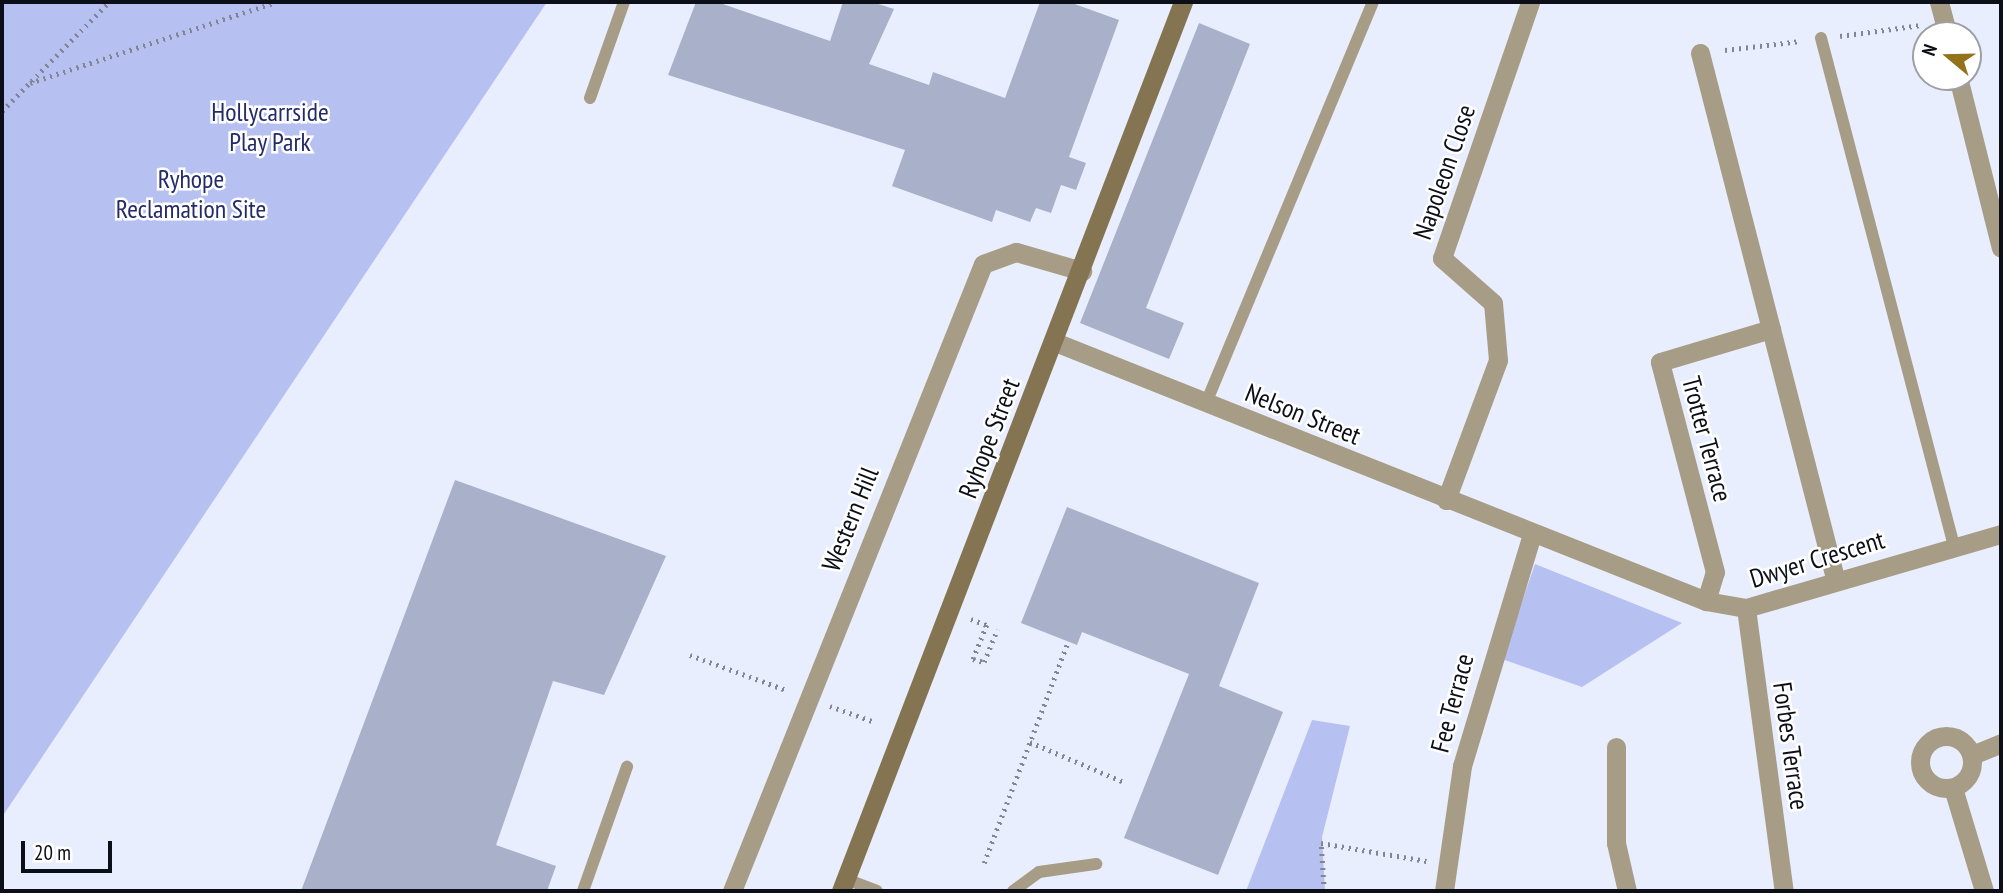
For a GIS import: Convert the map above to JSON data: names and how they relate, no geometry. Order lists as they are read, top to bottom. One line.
{"streets":{"main road":["Ryhope Street"],"street":["Napoleon Close","Nelson Street","Trotter Terrace","Western Hill","Dwyer Crescent","Fee Terrace","Forbes Terrace"]},"crossings":[["Napoleon Close","Nelson Street"],["Nelson Street","Ryhope Street"],["Nelson Street","Dwyer Crescent"],["Nelson Street","Fee Terrace"],["Ryhope Street","Western Hill"],["Trotter Terrace","Dwyer Crescent"],["Dwyer Crescent","Fee Terrace"],["Dwyer Crescent","Forbes Terrace"]],"parks":["Hollycarrside Play Park","Ryhope Reclamation Site"],"scale_bar":"20 m","north":"left"}
